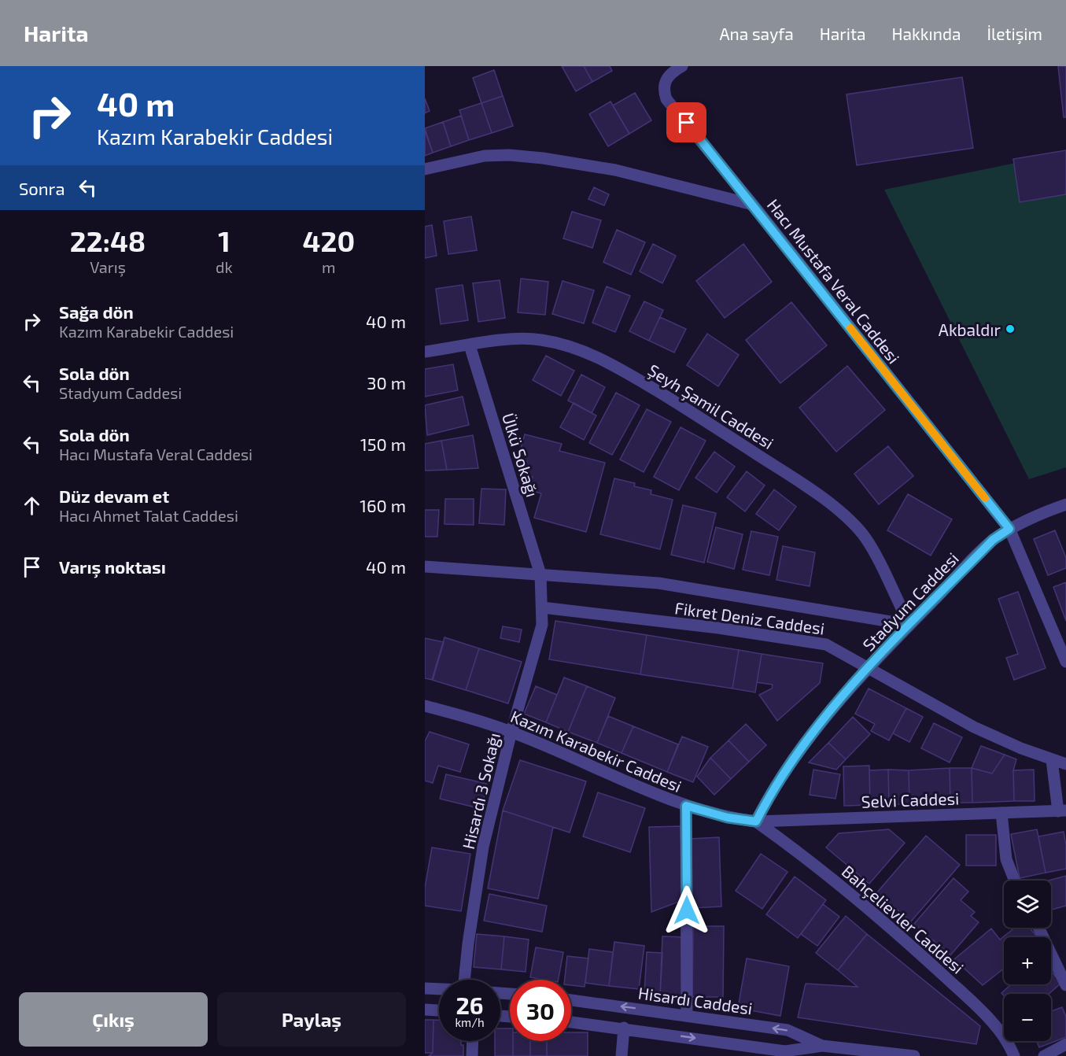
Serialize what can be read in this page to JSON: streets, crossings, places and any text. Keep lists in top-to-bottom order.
{
  "streets": {
    "street": [
      "Hacı Mustafa Veral Caddesi",
      "Şeyh Şamil Caddesi",
      "Ülkü Sokağı",
      "Stadyum Caddesi",
      "Fikret Deniz Caddesi",
      "Kazım Karabekir Caddesi",
      "Hisardı 3 Sokağı",
      "Selvi Caddesi",
      "Bahçelievler Caddesi",
      "Hisardı Caddesi"
    ]
  },
  "crossings": [
    ["Hacı Mustafa Veral Caddesi", "Stadyum Caddesi"],
    ["Şeyh Şamil Caddesi", "Ülkü Sokağı"],
    ["Şeyh Şamil Caddesi", "Stadyum Caddesi"],
    ["Şeyh Şamil Caddesi", "Fikret Deniz Caddesi"],
    ["Ülkü Sokağı", "Fikret Deniz Caddesi"],
    ["Ülkü Sokağı", "Hisardı 3 Sokağı"],
    ["Stadyum Caddesi", "Fikret Deniz Caddesi"],
    ["Stadyum Caddesi", "Kazım Karabekir Caddesi"],
    ["Stadyum Caddesi", "Selvi Caddesi"],
    ["Stadyum Caddesi", "Bahçelievler Caddesi"],
    ["Fikret Deniz Caddesi", "Hisardı 3 Sokağı"],
    ["Kazım Karabekir Caddesi", "Hisardı 3 Sokağı"],
    ["Kazım Karabekir Caddesi", "Selvi Caddesi"],
    ["Kazım Karabekir Caddesi", "Bahçelievler Caddesi"],
    ["Selvi Caddesi", "Bahçelievler Caddesi"]
  ],
  "places": ["Akbaldır"],
  "page": {
    "header": "Harita",
    "nav": [
      "Ana sayfa",
      "Harita",
      "Hakkında",
      "İletişim"
    ],
    "turn": ["40 m", "Kazım Karabekir Caddesi"],
    "then": "Sonra",
    "eta": [
      "22:48",
      "Varış",
      "1",
      "dk",
      "420",
      "m"
    ],
    "list": [
      {
        "name": "Sağa dön",
        "note": "Kazım Karabekir Caddesi",
        "value": "40 m"
      },
      {
        "name": "Sola dön",
        "note": "Stadyum Caddesi",
        "value": "30 m"
      },
      {
        "name": "Sola dön",
        "note": "Hacı Mustafa Veral Caddesi",
        "value": "150 m"
      },
      {
        "name": "Düz devam et",
        "note": "Hacı Ahmet Talat Caddesi",
        "value": "160 m"
      },
      {
        "name": "Varış noktası",
        "value": "40 m"
      }
    ],
    "map_buttons": ["+", "−"],
    "speed": "26 km/h",
    "limit": "30",
    "buttons": ["Çıkış", "Paylaş"]
  }
}
